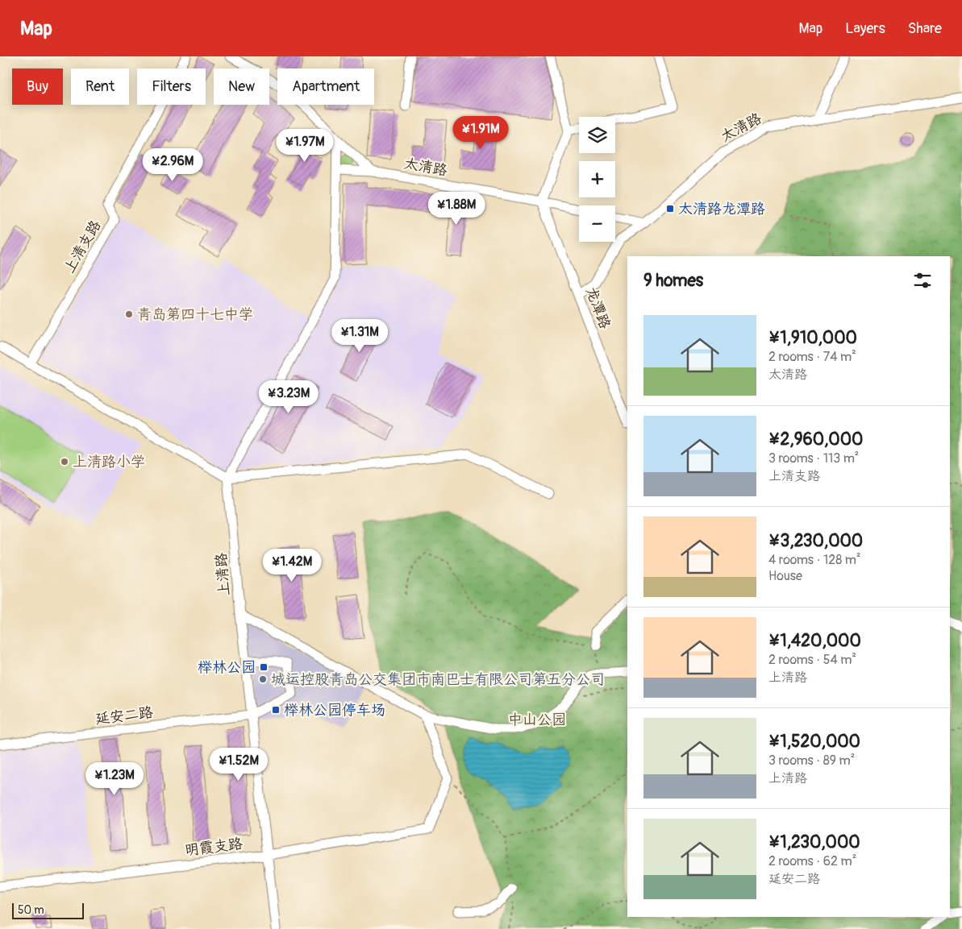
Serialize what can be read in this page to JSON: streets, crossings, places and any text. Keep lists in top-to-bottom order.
{
  "streets": {
    "street": [
      "太清路",
      "上清支路",
      "龙潭路",
      "上清路",
      "延安二路",
      "明霞支路"
    ]
  },
  "crossings": [
    ["太清路", "龙潭路"],
    ["上清路", "延安二路"],
    ["上清路", "明霞支路"]
  ],
  "parks": ["中山公园"],
  "places": {
    "transit": ["太清路龙潭路", "榉林公园", "榉林公园停车场"],
    "other": ["青岛第四十七中学", "上清路小学", "城运控股青岛公交集团市南巴士有限公司第五分公司"]
  },
  "scale_bar": "50 m",
  "page": {
    "header": "Map",
    "nav": ["Map", "Layers", "Share"],
    "chip": [
      "Buy",
      "Rent",
      "Filters",
      "New",
      "Apartment"
    ],
    "price": [
      "¥1.91M",
      "¥1.97M",
      "¥2.96M",
      "¥1.88M",
      "¥1.31M",
      "¥3.23M",
      "¥1.42M",
      "¥1.52M",
      "¥1.23M"
    ],
    "map_buttons": ["+", "−"],
    "heading": "9 homes",
    "list": [
      {
        "name": "¥1,910,000",
        "note": "2 rooms · 74 m² · 太清路"
      },
      {
        "name": "¥2,960,000",
        "note": "3 rooms · 113 m² · 上清支路"
      },
      {
        "name": "¥3,230,000",
        "note": "4 rooms · 128 m² · House"
      },
      {
        "name": "¥1,420,000",
        "note": "2 rooms · 54 m² · 上清路"
      },
      {
        "name": "¥1,520,000",
        "note": "3 rooms · 89 m² · 上清路"
      },
      {
        "name": "¥1,230,000",
        "note": "2 rooms · 62 m² · 延安二路"
      }
    ],
    "scale": "50 m"
  }
}
